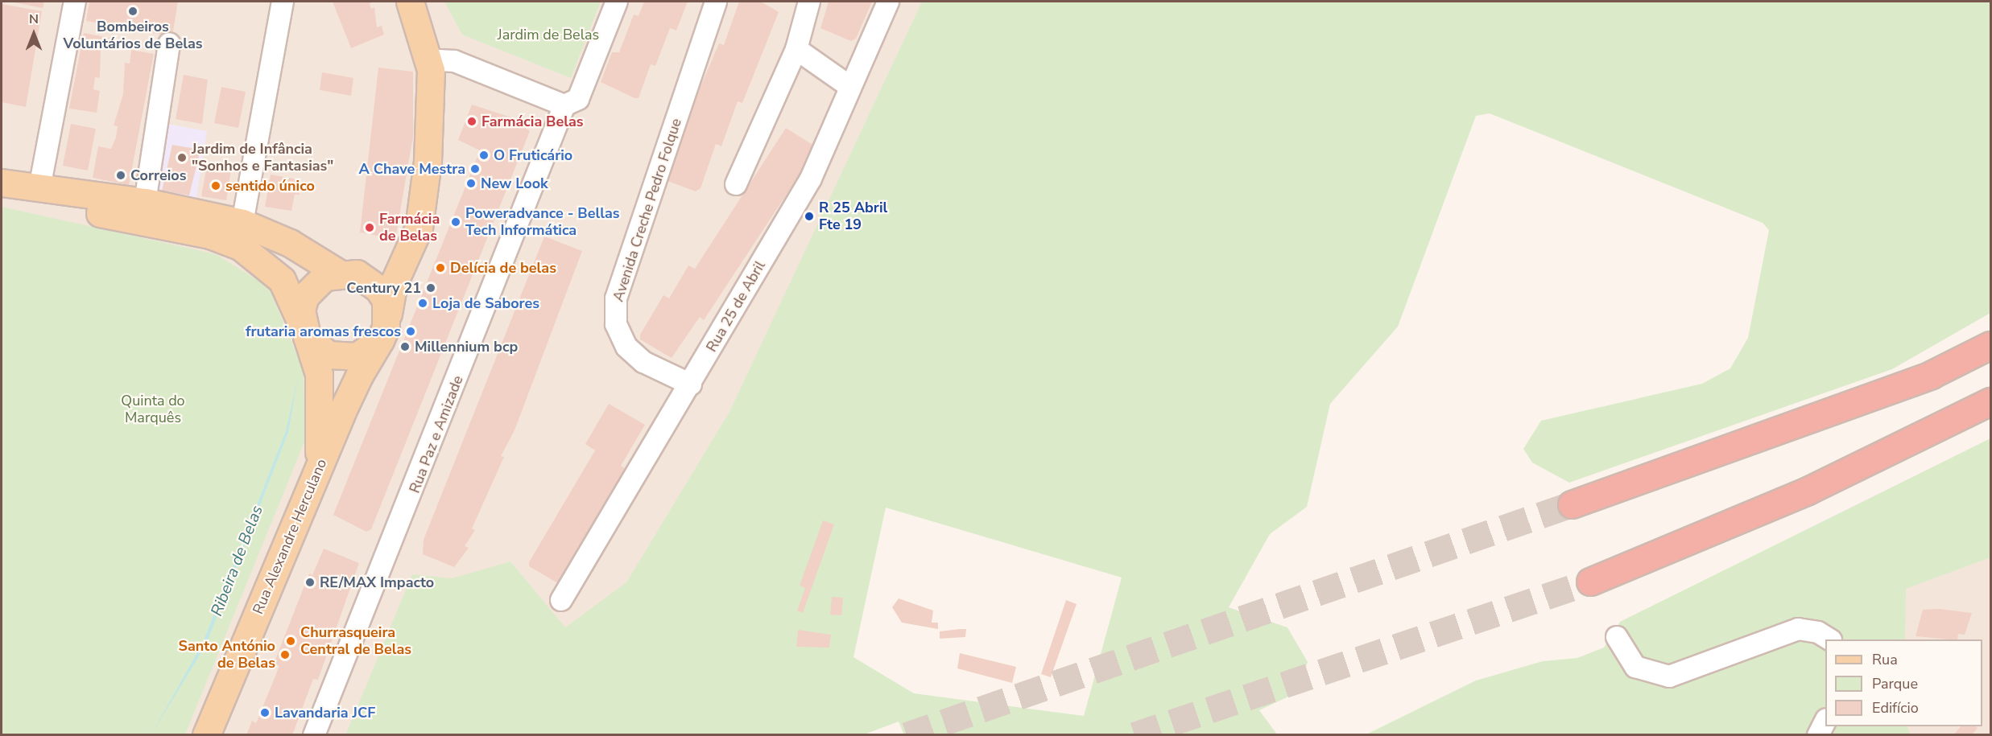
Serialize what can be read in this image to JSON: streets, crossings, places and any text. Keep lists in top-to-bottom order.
{
  "streets": {
    "main road": ["Rua Alexandre Herculano"],
    "street": ["Avenida Creche Pedro Folque", "Rua 25 de Abril", "Rua Paz e Amizade"]
  },
  "crossings": [
    ["Avenida Creche Pedro Folque", "Rua 25 de Abril"]
  ],
  "water": ["Ribeira de Belas"],
  "parks": ["Jardim de Belas", "Quinta do Marquês"],
  "places": [
    "Bombeiros Voluntários de Belas",
    "Farmácia Belas",
    "O Fruticário",
    "Jardim de Infância \"Sonhos e Fantasias\"",
    "A Chave Mestra",
    "Correios",
    "New Look",
    "sentido único",
    "R 25 Abril Fte 19",
    "Poweradvance - Bellas Tech Informática",
    "Farmácia de Belas",
    "Delícia de belas",
    "Century 21",
    "Loja de Sabores",
    "frutaria aromas frescos",
    "Millennium bcp",
    "RE/MAX Impacto",
    "Churrasqueira Central de Belas",
    "Santo António de Belas",
    "Lavandaria JCF"
  ],
  "legend": ["Rua", "Parque", "Edifício"],
  "north": "top"
}
